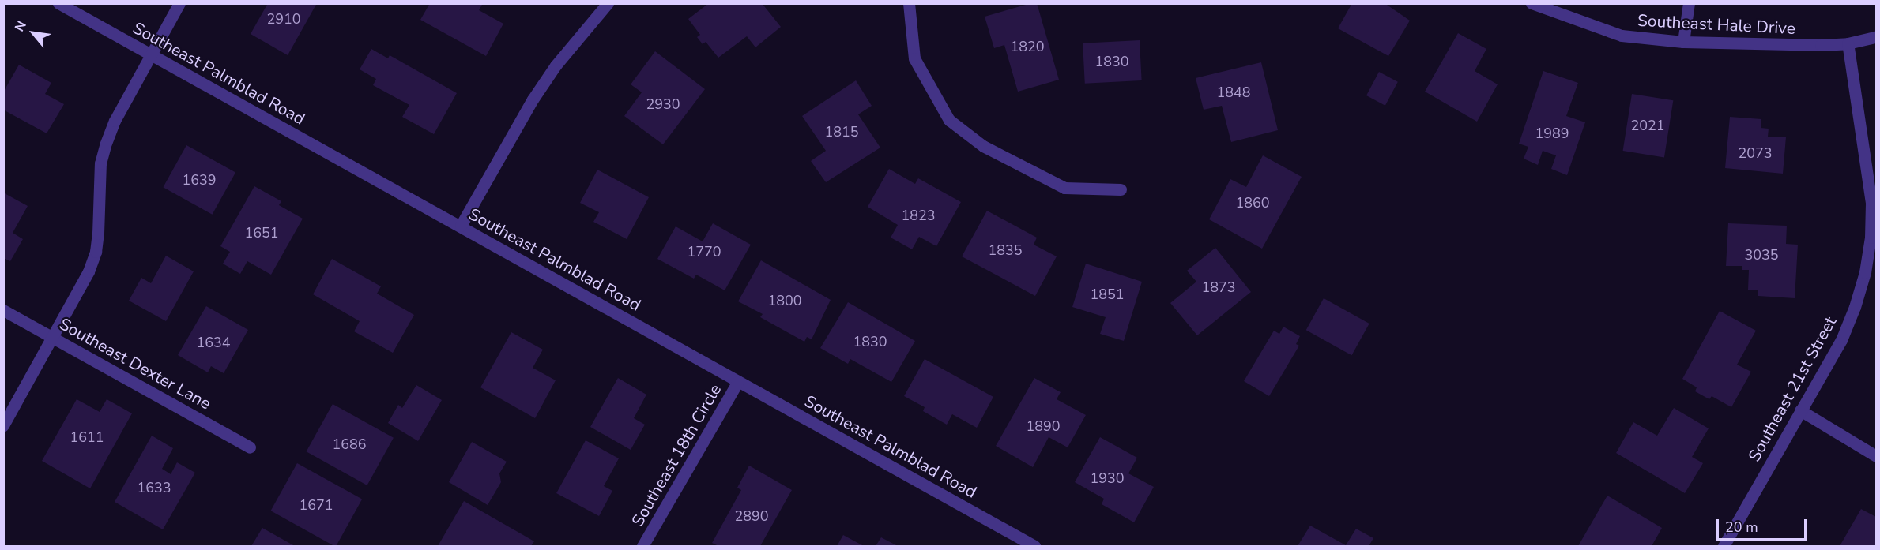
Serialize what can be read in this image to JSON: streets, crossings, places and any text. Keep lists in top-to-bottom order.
{
  "streets": {
    "street": [
      "Southeast Hale Drive",
      "Southeast Palmblad Road",
      "Southeast Dexter Lane",
      "Southeast 21st Street",
      "Southeast 18th Circle"
    ]
  },
  "crossings": [
    ["Southeast Hale Drive", "Southeast 21st Street"],
    ["Southeast Palmblad Road", "Southeast 18th Circle"]
  ],
  "house_numbers": [
    "2910",
    "1820",
    "1830",
    "1848",
    "2930",
    "2021",
    "1815",
    "1989",
    "2073",
    "1639",
    "1860",
    "1823",
    "1651",
    "1835",
    "1770",
    "3035",
    "1873",
    "1851",
    "1800",
    "1830",
    "1634",
    "1890",
    "1611",
    "1686",
    "1930",
    "1633",
    "1671",
    "2890"
  ],
  "scale_bar": "20 m",
  "north": "top left"
}
